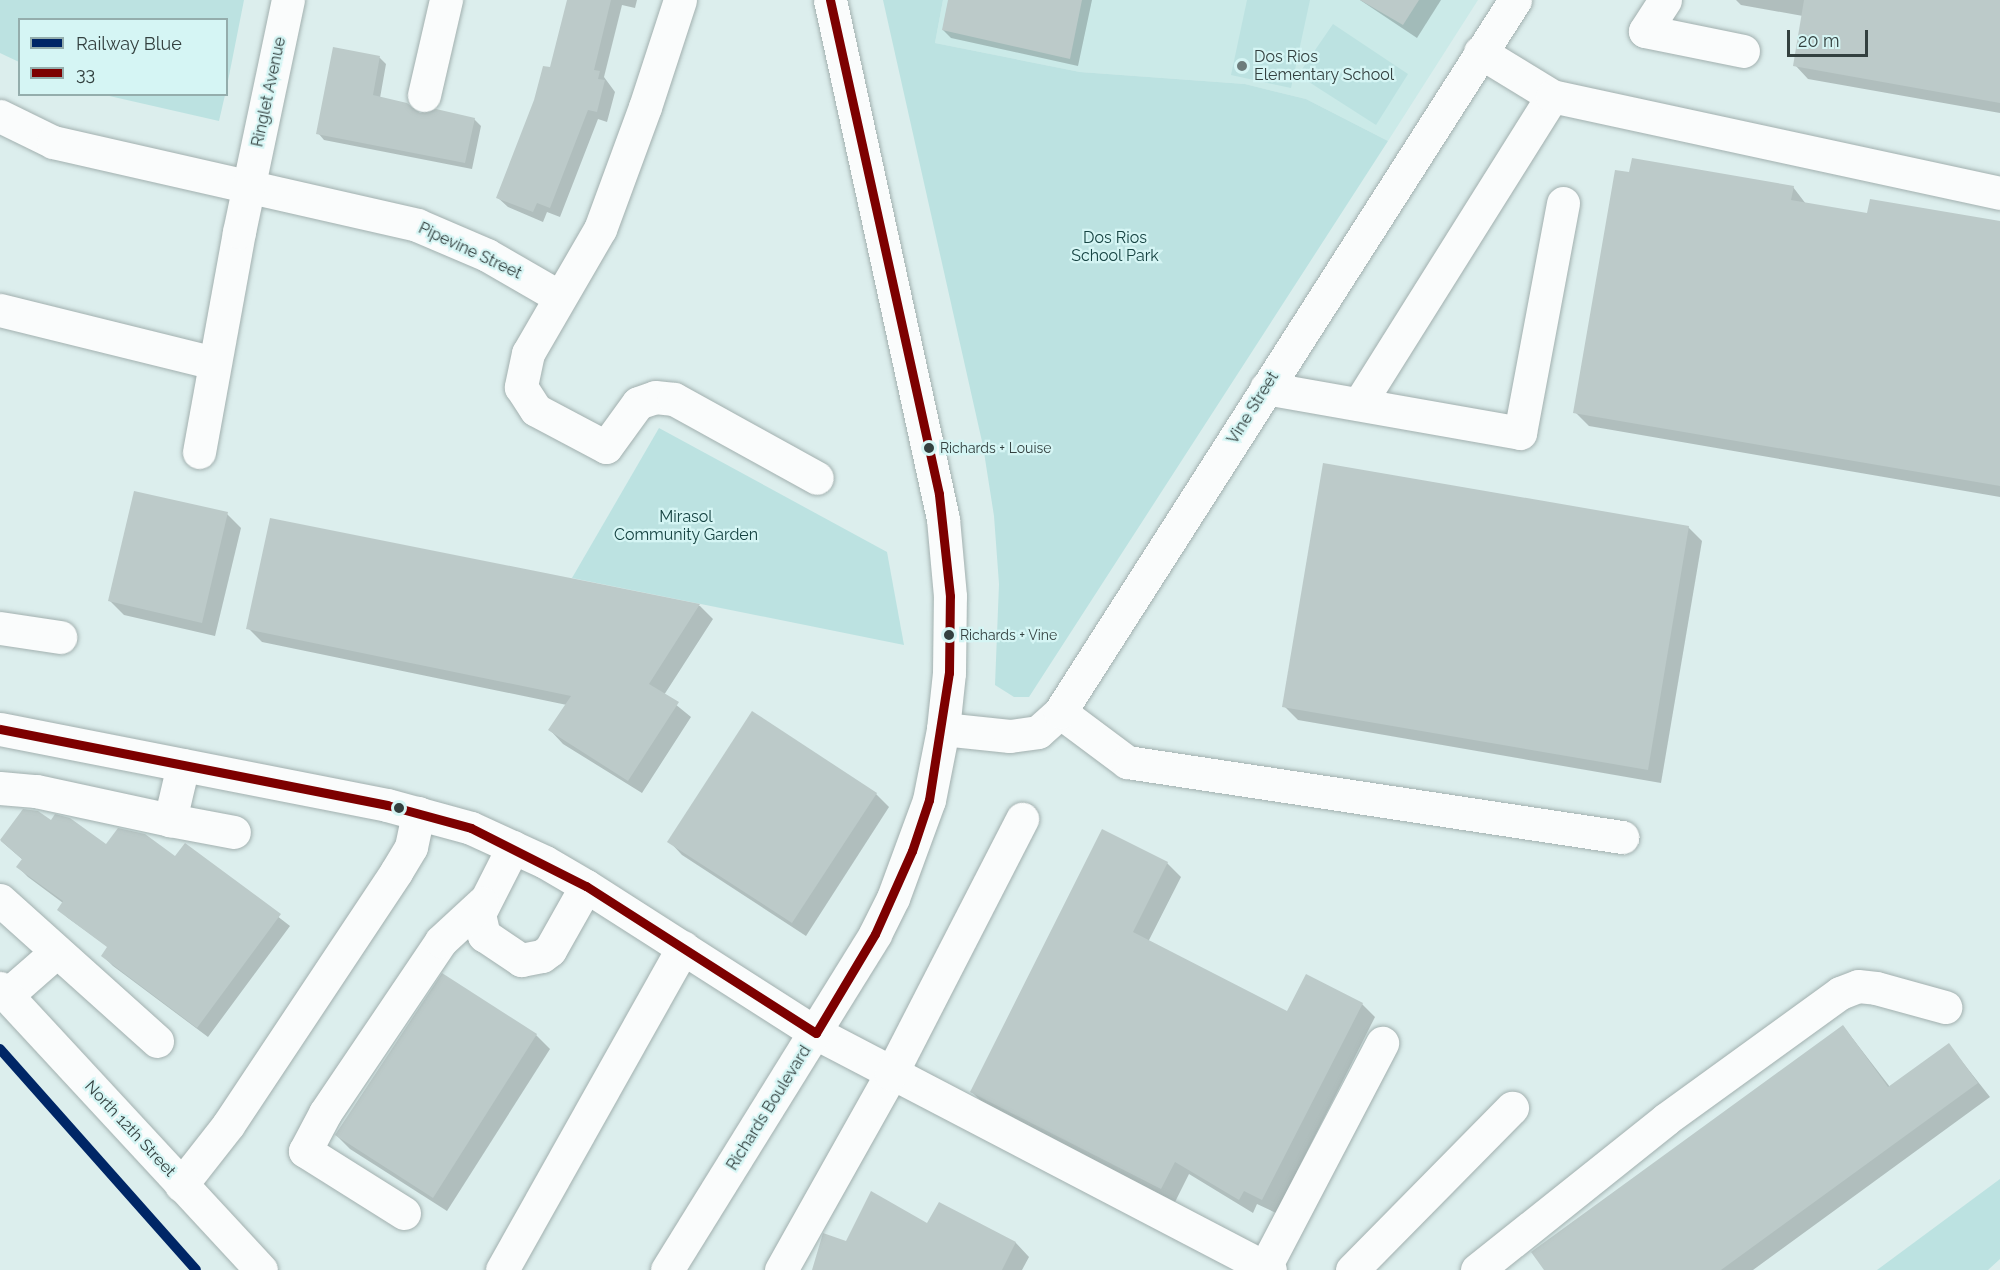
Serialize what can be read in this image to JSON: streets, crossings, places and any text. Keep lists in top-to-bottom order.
{
  "streets": {
    "street": [
      "Ringlet Avenue",
      "Pipevine Street",
      "Vine Street",
      "Richards Boulevard",
      "North 12th Street"
    ]
  },
  "crossings": [
    ["Ringlet Avenue", "Pipevine Street"],
    ["Vine Street", "Richards Boulevard"]
  ],
  "parks": ["Dos Rios School Park", "Mirasol Community Garden"],
  "places": ["Dos Rios Elementary School", "Richards + Louise", "Richards + Vine"],
  "lines": ["transit line 33", "rail line Blue"],
  "legend": ["Railway Blue", "33"],
  "scale_bar": "20 m"
}
